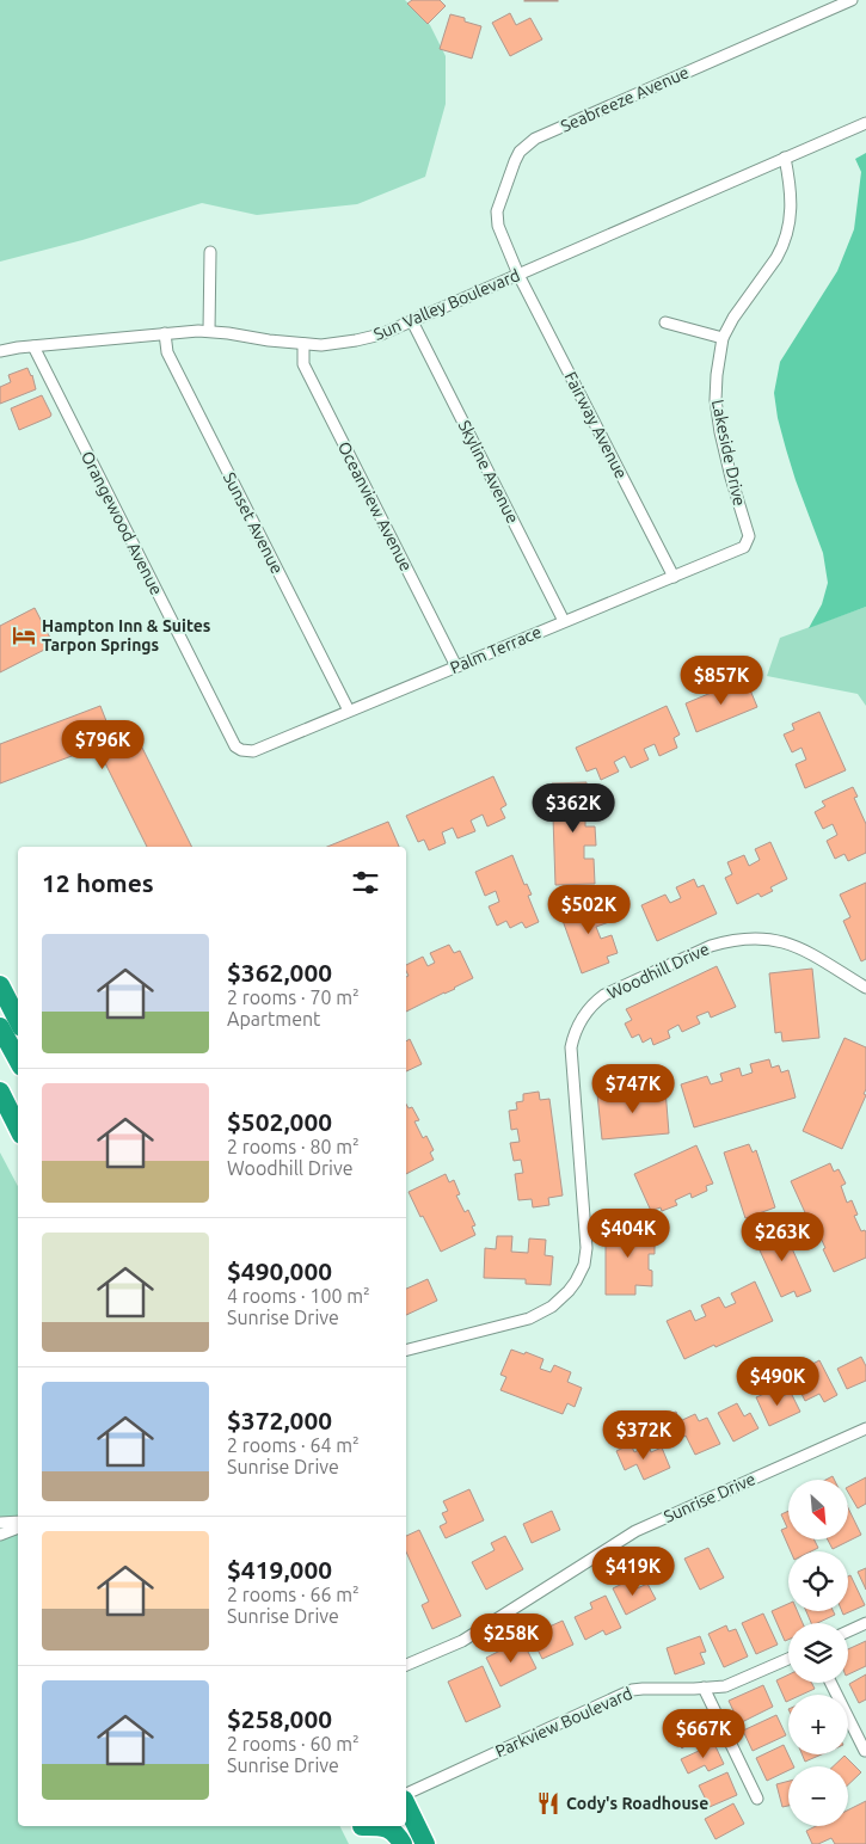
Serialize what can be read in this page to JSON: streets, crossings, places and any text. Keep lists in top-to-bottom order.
{
  "streets": {
    "street": [
      "Seabreeze Avenue",
      "Sun Valley Boulevard",
      "Fairway Avenue",
      "Lakeside Drive",
      "Skyline Avenue",
      "Oceanview Avenue",
      "Orangewood Avenue",
      "Sunset Avenue",
      "Palm Terrace",
      "Woodhill Drive",
      "Sunrise Drive",
      "Parkview Boulevard"
    ]
  },
  "crossings": [
    ["Seabreeze Avenue", "Sun Valley Boulevard"],
    ["Seabreeze Avenue", "Fairway Avenue"],
    ["Sun Valley Boulevard", "Fairway Avenue"],
    ["Sun Valley Boulevard", "Lakeside Drive"],
    ["Sun Valley Boulevard", "Skyline Avenue"],
    ["Sun Valley Boulevard", "Oceanview Avenue"],
    ["Sun Valley Boulevard", "Orangewood Avenue"],
    ["Sun Valley Boulevard", "Sunset Avenue"],
    ["Fairway Avenue", "Palm Terrace"],
    ["Lakeside Drive", "Palm Terrace"],
    ["Skyline Avenue", "Palm Terrace"],
    ["Oceanview Avenue", "Palm Terrace"],
    ["Orangewood Avenue", "Palm Terrace"],
    ["Sunset Avenue", "Palm Terrace"]
  ],
  "places": {
    "hotel": ["Hampton Inn & Suites Tarpon Springs"],
    "restaurant": ["Cody's Roadhouse"]
  },
  "north": "bottom right",
  "page": {
    "price": [
      "$857K",
      "$796K",
      "$362K",
      "$502K",
      "$747K",
      "$404K",
      "$263K",
      "$490K",
      "$372K",
      "$419K",
      "$258K",
      "$667K"
    ],
    "heading": "12 homes",
    "list": [
      {
        "name": "$362,000",
        "note": "2 rooms · 70 m² · Apartment"
      },
      {
        "name": "$502,000",
        "note": "2 rooms · 80 m² · Woodhill Drive"
      },
      {
        "name": "$490,000",
        "note": "4 rooms · 100 m² · Sunrise Drive"
      },
      {
        "name": "$372,000",
        "note": "2 rooms · 64 m² · Sunrise Drive"
      },
      {
        "name": "$419,000",
        "note": "2 rooms · 66 m² · Sunrise Drive"
      },
      {
        "name": "$258,000",
        "note": "2 rooms · 60 m² · Sunrise Drive"
      }
    ],
    "map_buttons": ["+", "−"]
  }
}
